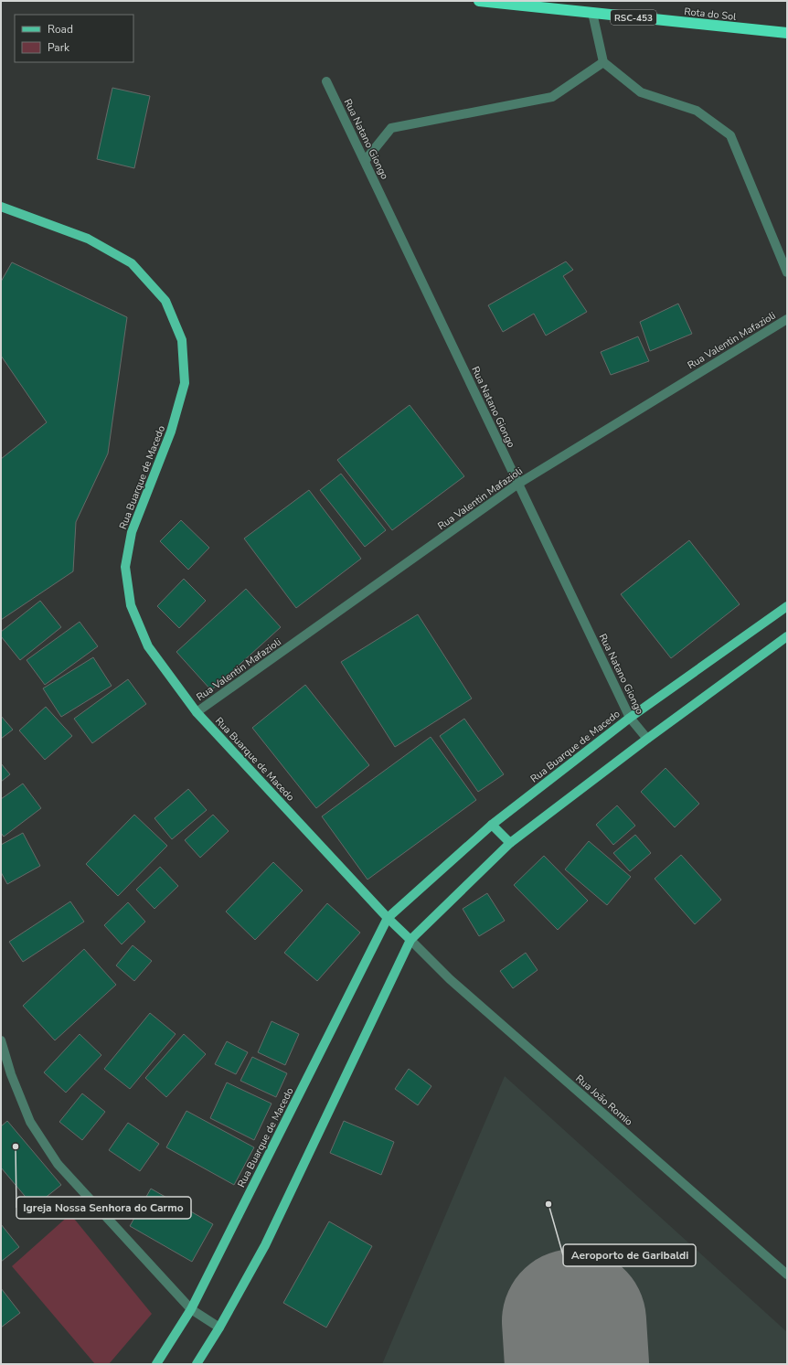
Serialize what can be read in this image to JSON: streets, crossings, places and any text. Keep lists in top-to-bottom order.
{
  "streets": {
    "highway": ["Rota do Sol", "RSC-453"],
    "main road": ["Rua Buarque de Macedo"],
    "street": ["Rua Natano Giongo", "Rua Valentin Mafazioli", "Rua João Romio"]
  },
  "crossings": [
    ["Rua Natano Giongo", "Rua Valentin Mafazioli"],
    ["Rua Natano Giongo", "Rua Buarque de Macedo"],
    ["Rua Valentin Mafazioli", "Rua Buarque de Macedo"],
    ["Rua Buarque de Macedo", "Rua João Romio"]
  ],
  "places": ["Igreja Nossa Senhora do Carmo", "Aeroporto de Garibaldi"],
  "legend": ["Road", "Park"]
}
